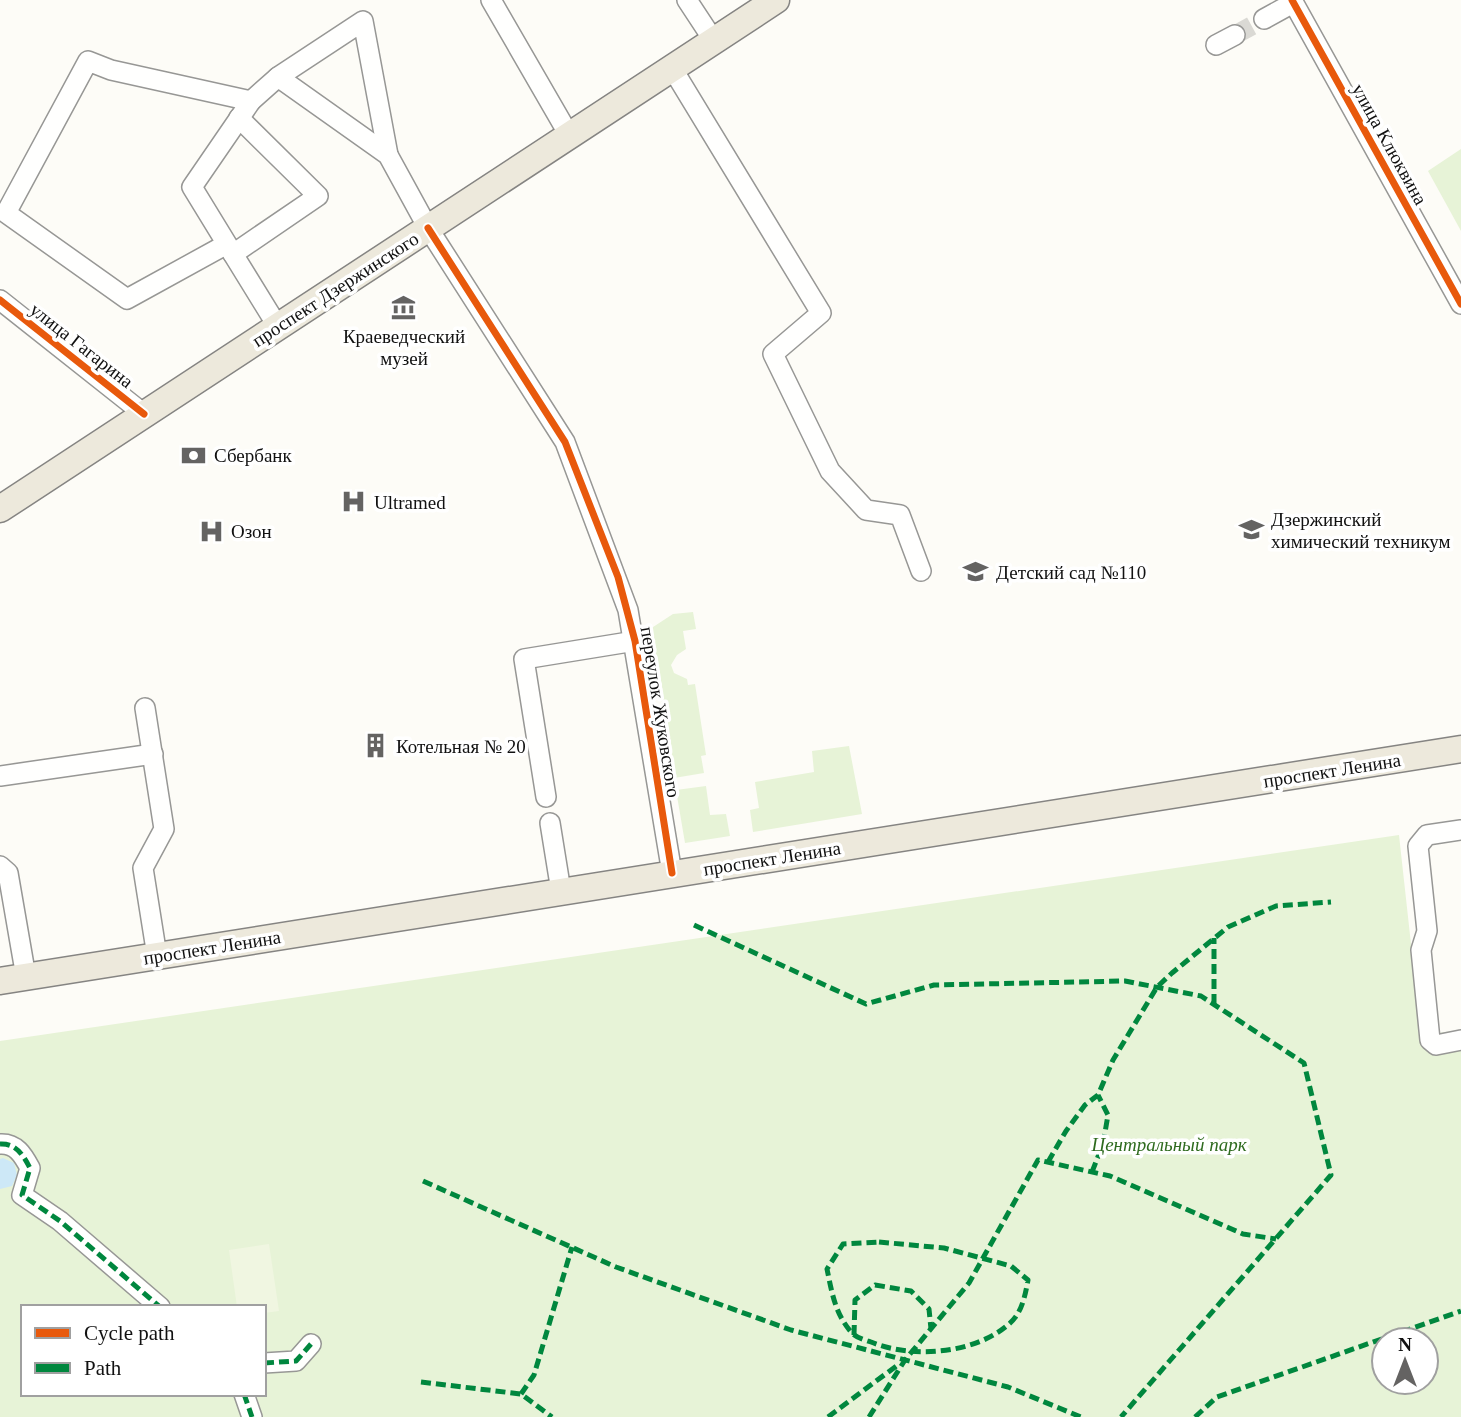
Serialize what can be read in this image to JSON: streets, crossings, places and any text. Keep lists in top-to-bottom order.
{
  "streets": {
    "main road": ["проспект Дзержинского", "проспект Ленина"],
    "street": ["улица Клюквина", "улица Гагарина", "переулок Жуковского"]
  },
  "crossings": [
    ["проспект Дзержинского", "улица Гагарина"],
    ["проспект Дзержинского", "переулок Жуковского"],
    ["переулок Жуковского", "проспект Ленина"]
  ],
  "parks": ["Центральный парк"],
  "places": {
    "museum": ["Краеведческий музей"],
    "bank": ["Сбербанк"],
    "hospital": ["Ultramed", "Озон"],
    "school or university": ["Дзержинский химический техникум", "Детский сад №110"],
    "building": ["Котельная № 20"]
  },
  "legend": ["Cycle path", "Path"],
  "north": "top"
}
